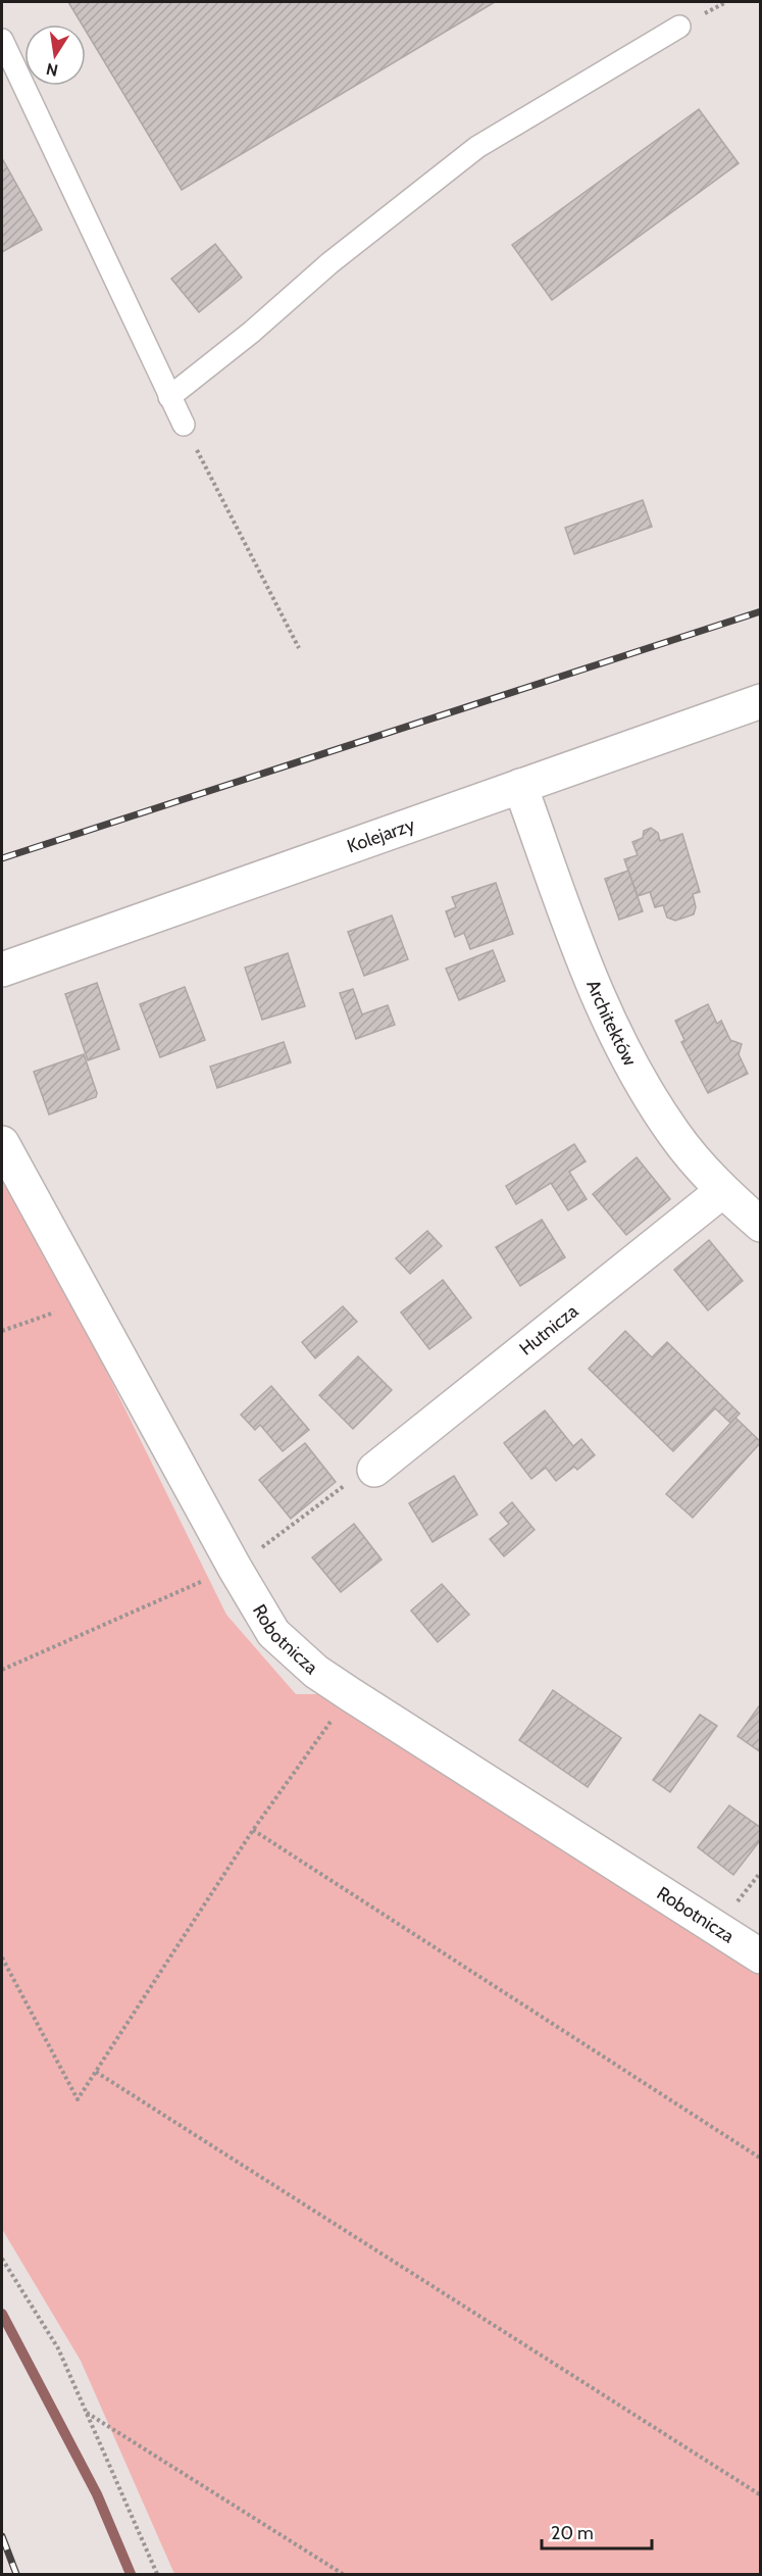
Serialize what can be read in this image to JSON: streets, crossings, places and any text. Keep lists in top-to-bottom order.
{
  "streets": {
    "street": [
      "Kolejarzy",
      "Architektów",
      "Hutnicza",
      "Robotnicza"
    ]
  },
  "crossings": [
    ["Kolejarzy", "Architektów"],
    ["Architektów", "Hutnicza"]
  ],
  "scale_bar": "20 m",
  "north": "bottom"
}
